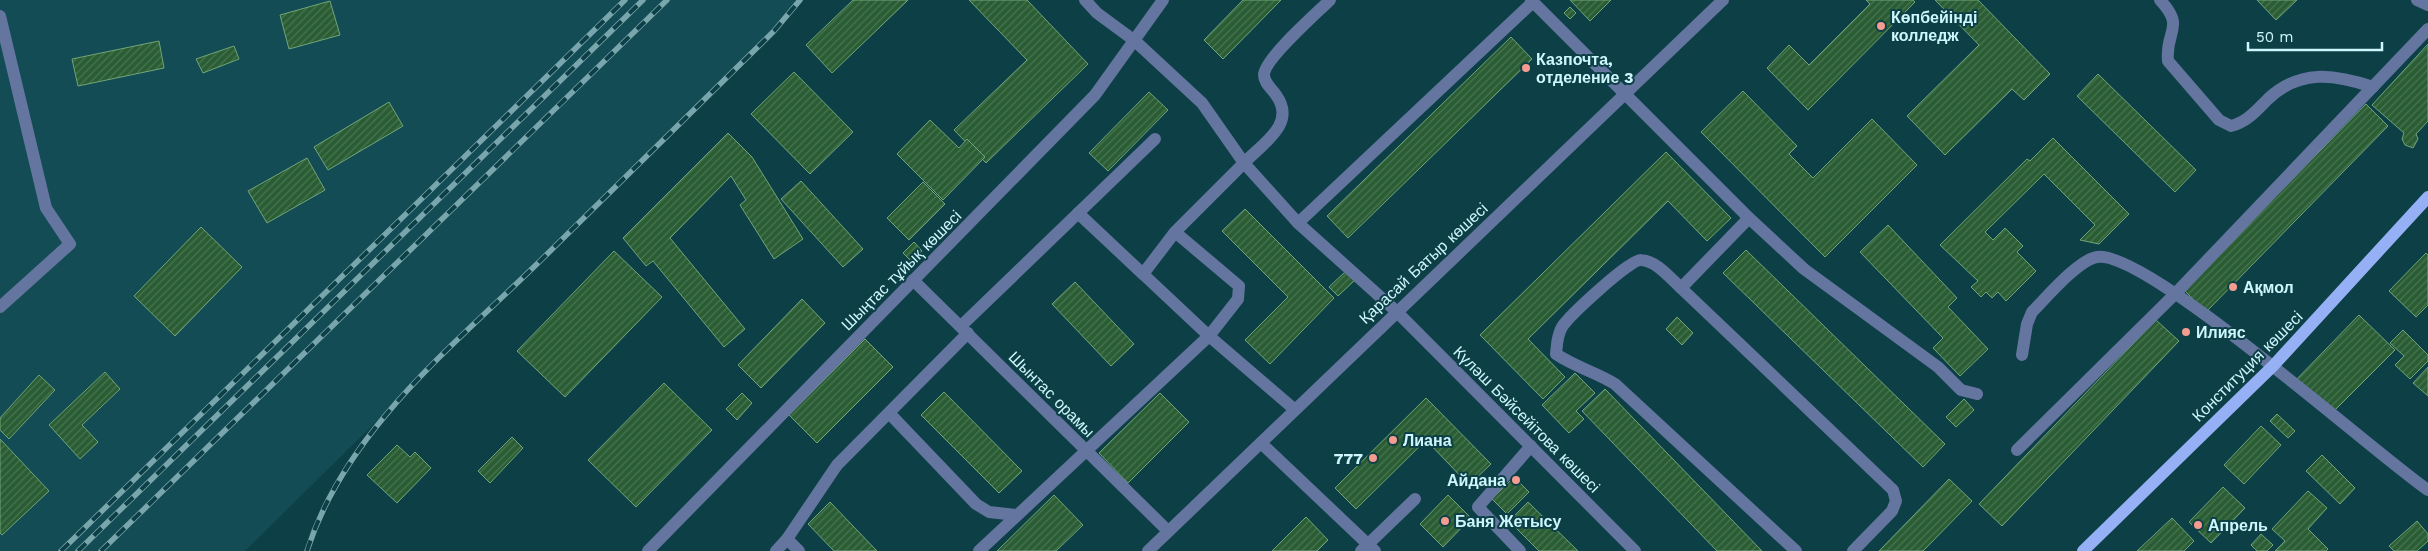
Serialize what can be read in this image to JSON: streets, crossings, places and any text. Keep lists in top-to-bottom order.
{
  "streets": {
    "main road": ["Конституция көшесі"],
    "street": [
      "Қарасай Батыр көшесі",
      "Шыңтас тұйық көшесі",
      "Шынтас орамы",
      "Күләш Бәйсейітова көшесі"
    ]
  },
  "crossings": [
    ["Қарасай Батыр көшесі", "Шынтас орамы"],
    ["Қарасай Батыр көшесі", "Күләш Бәйсейітова көшесі"],
    ["Шыңтас тұйық көшесі", "Шынтас орамы"],
    ["Шыңтас тұйық көшесі", "Күләш Бәйсейітова көшесі"]
  ],
  "places": [
    "Көпбейінді колледж",
    "Казпочта, отделение 3",
    "Ақмол",
    "Илияс",
    "Лиана",
    "777",
    "Айдана",
    "Баня Жетысу",
    "Апрель"
  ],
  "scale_bar": "50 m"
}
